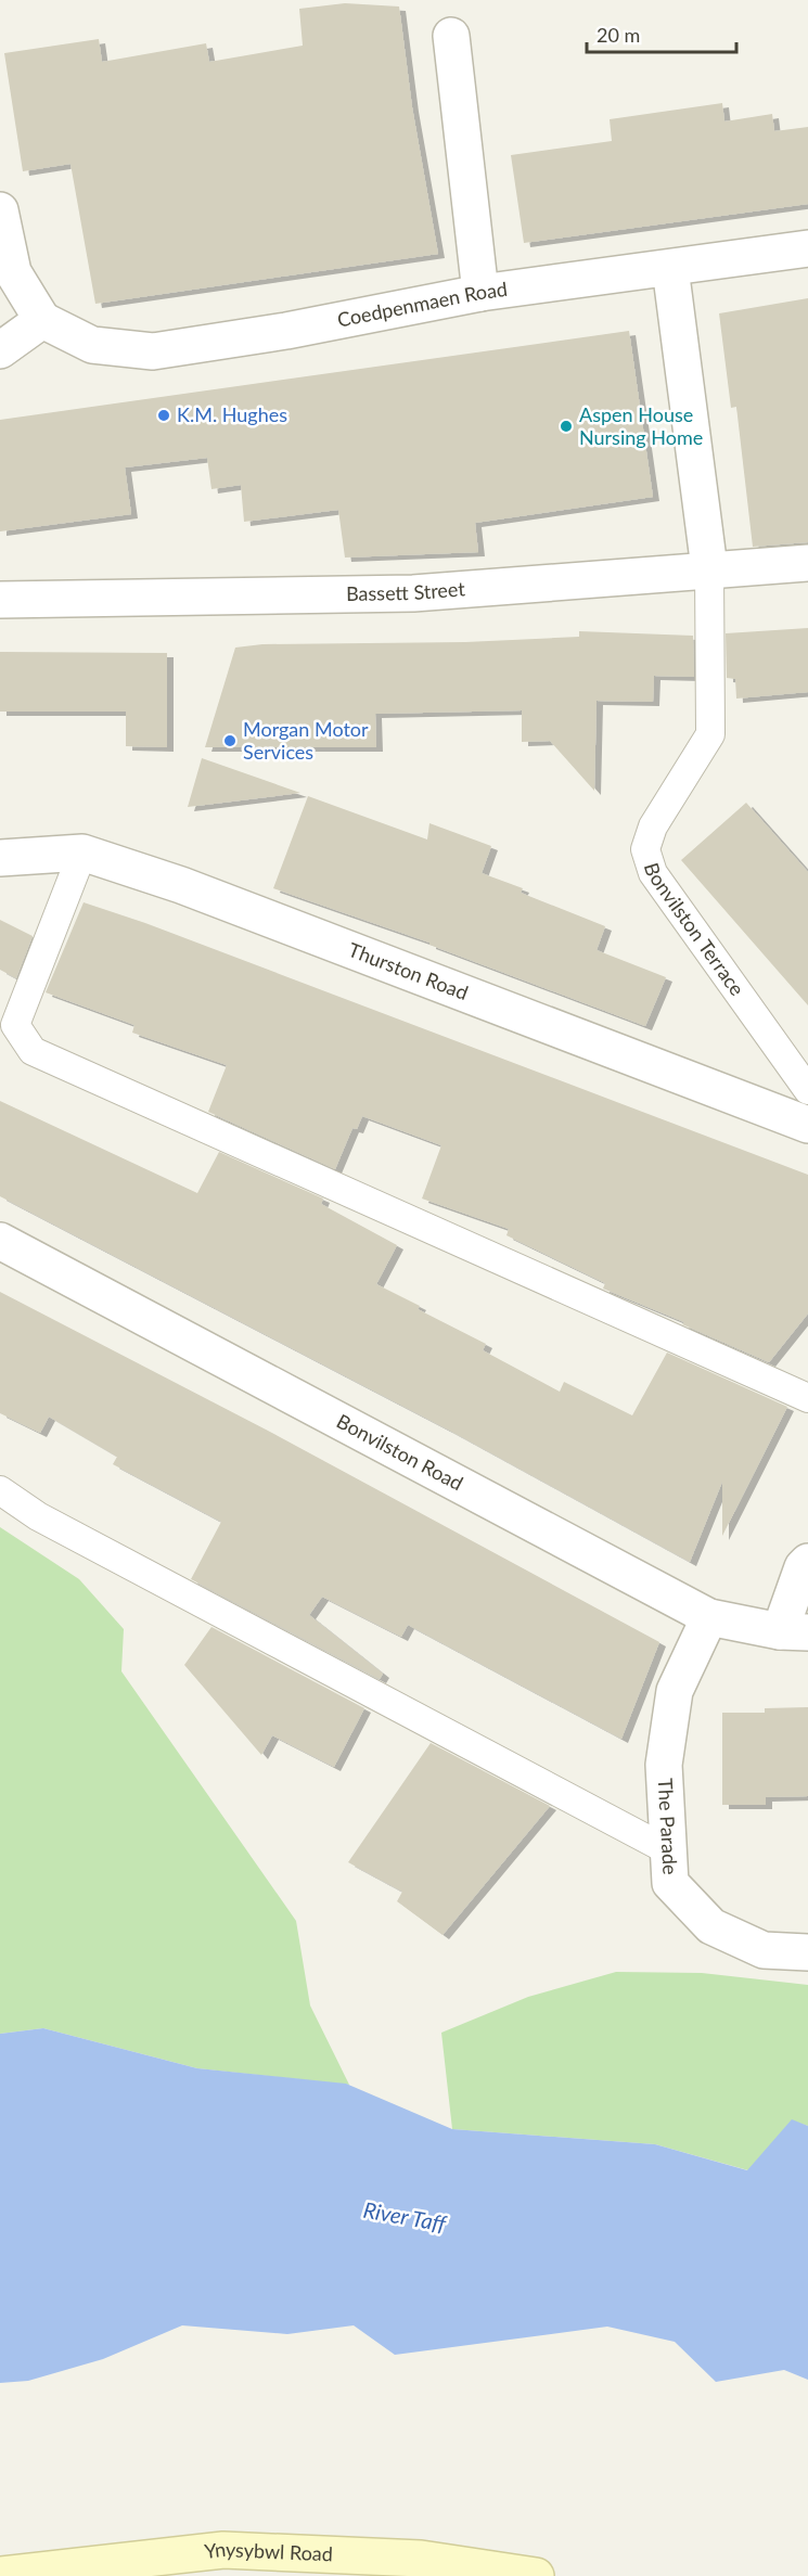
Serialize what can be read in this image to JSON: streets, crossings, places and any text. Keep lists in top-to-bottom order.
{
  "streets": {
    "main road": ["Ynysybwl Road"],
    "street": [
      "Coedpenmaen Road",
      "Bassett Street",
      "Thurston Road",
      "Bonvilston Road",
      "The Parade"
    ],
    "lane": ["Bonvilston Terrace"]
  },
  "crossings": [
    ["Bassett Street", "Bonvilston Terrace"],
    ["Bonvilston Road", "The Parade"]
  ],
  "water": ["River Taff"],
  "places": ["K.M. Hughes", "Aspen House Nursing Home", "Morgan Motor Services"],
  "scale_bar": "20 m"
}
